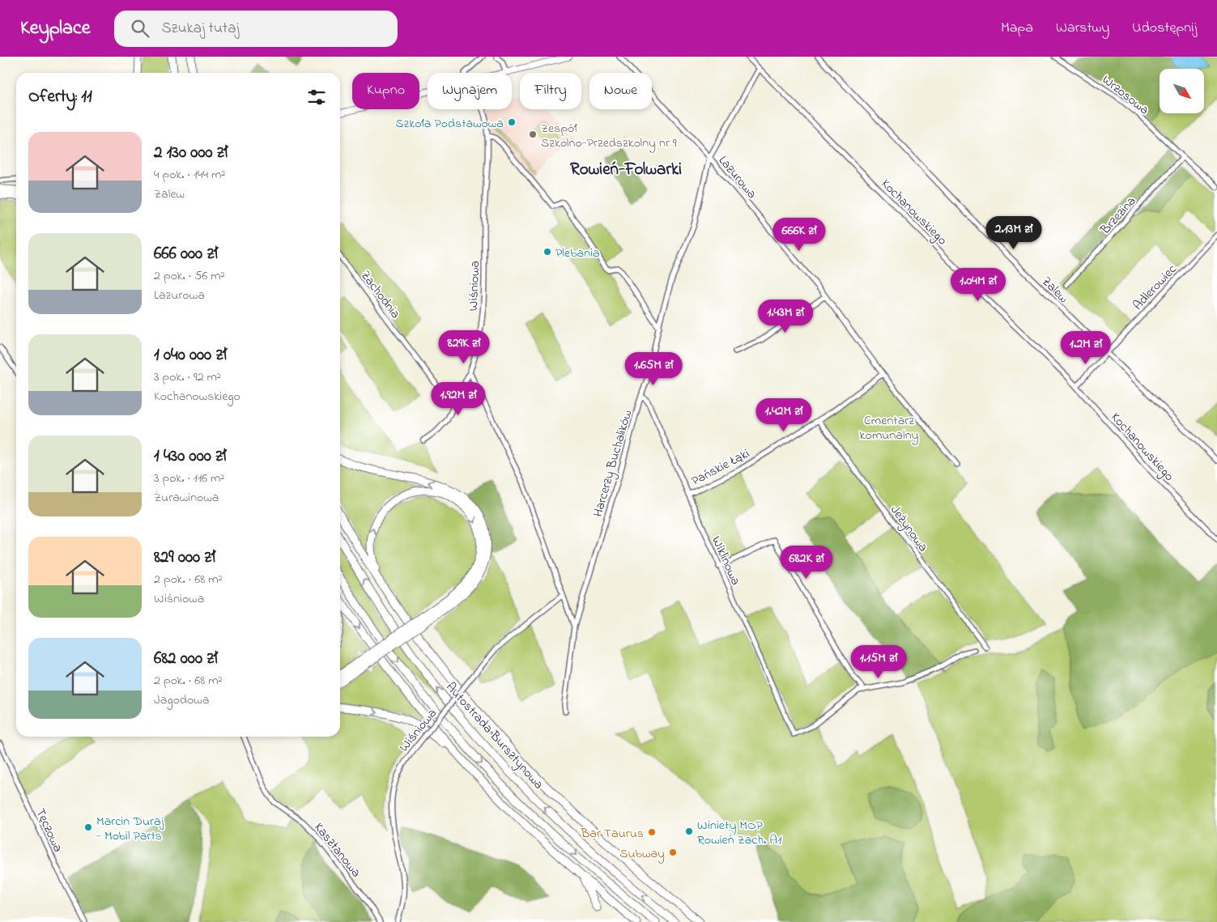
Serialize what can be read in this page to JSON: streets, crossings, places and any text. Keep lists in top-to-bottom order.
{
  "streets": {
    "highway": ["Autostrada Bursztynowa"],
    "street": [
      "Wrzosowa",
      "Lazurowa",
      "Kochanowskiego",
      "Brzezina",
      "Wiśniowa",
      "Adlerowiec",
      "Zalew",
      "Zachodnia",
      "Harcerzy Buchalików",
      "Pańskie Łąki",
      "Jeżynowa",
      "Wiklinowa",
      "Tęczowa",
      "Kasztanowa"
    ]
  },
  "crossings": [
    ["Wrzosowa", "Brzezina"],
    ["Lazurowa", "Harcerzy Buchalików"],
    ["Lazurowa", "Pańskie Łąki"],
    ["Kochanowskiego", "Adlerowiec"],
    ["Kochanowskiego", "Harcerzy Buchalików"],
    ["Wiśniowa", "Zachodnia"],
    ["Adlerowiec", "Zalew"],
    ["Harcerzy Buchalików", "Wiklinowa"],
    ["Pańskie Łąki", "Jeżynowa"],
    ["Pańskie Łąki", "Wiklinowa"]
  ],
  "districts": ["Rowień-Folwarki"],
  "parks": ["Cmentarz komunalny"],
  "places": [
    "Szkoła Podstawowa",
    "Zespół Szkolno-Przedszkolny nr 9",
    "Plebania",
    "Marcin Duraj - Mobil Parts",
    "Winiety MOP Rowień Zach. A1",
    "Bar Taurus",
    "Subway"
  ],
  "north": "bottom right",
  "page": {
    "header": "Keyplace",
    "search": "Szukaj tutaj",
    "nav": ["Mapa", "Warstwy", "Udostępnij"],
    "chip": [
      "Kupno",
      "Wynajem",
      "Filtry",
      "Nowe"
    ],
    "heading": "Oferty: 11",
    "list": [
      {
        "name": "2 130 000 zł",
        "note": "4 pok. · 144 m² · Zalew"
      },
      {
        "name": "666 000 zł",
        "note": "2 pok. · 56 m² · Lazurowa"
      },
      {
        "name": "1 040 000 zł",
        "note": "3 pok. · 92 m² · Kochanowskiego"
      },
      {
        "name": "1 430 000 zł",
        "note": "3 pok. · 116 m² · Żurawinowa"
      },
      {
        "name": "829 000 zł",
        "note": "2 pok. · 68 m² · Wiśniowa"
      },
      {
        "name": "682 000 zł",
        "note": "2 pok. · 68 m² · Jagodowa"
      }
    ],
    "price": [
      "2.13M zł",
      "666K zł",
      "1.04M zł",
      "1.43M zł",
      "829K zł",
      "1.2M zł",
      "1.65M zł",
      "1.92M zł",
      "1.42M zł",
      "682K zł",
      "1.15M zł"
    ]
  }
}
